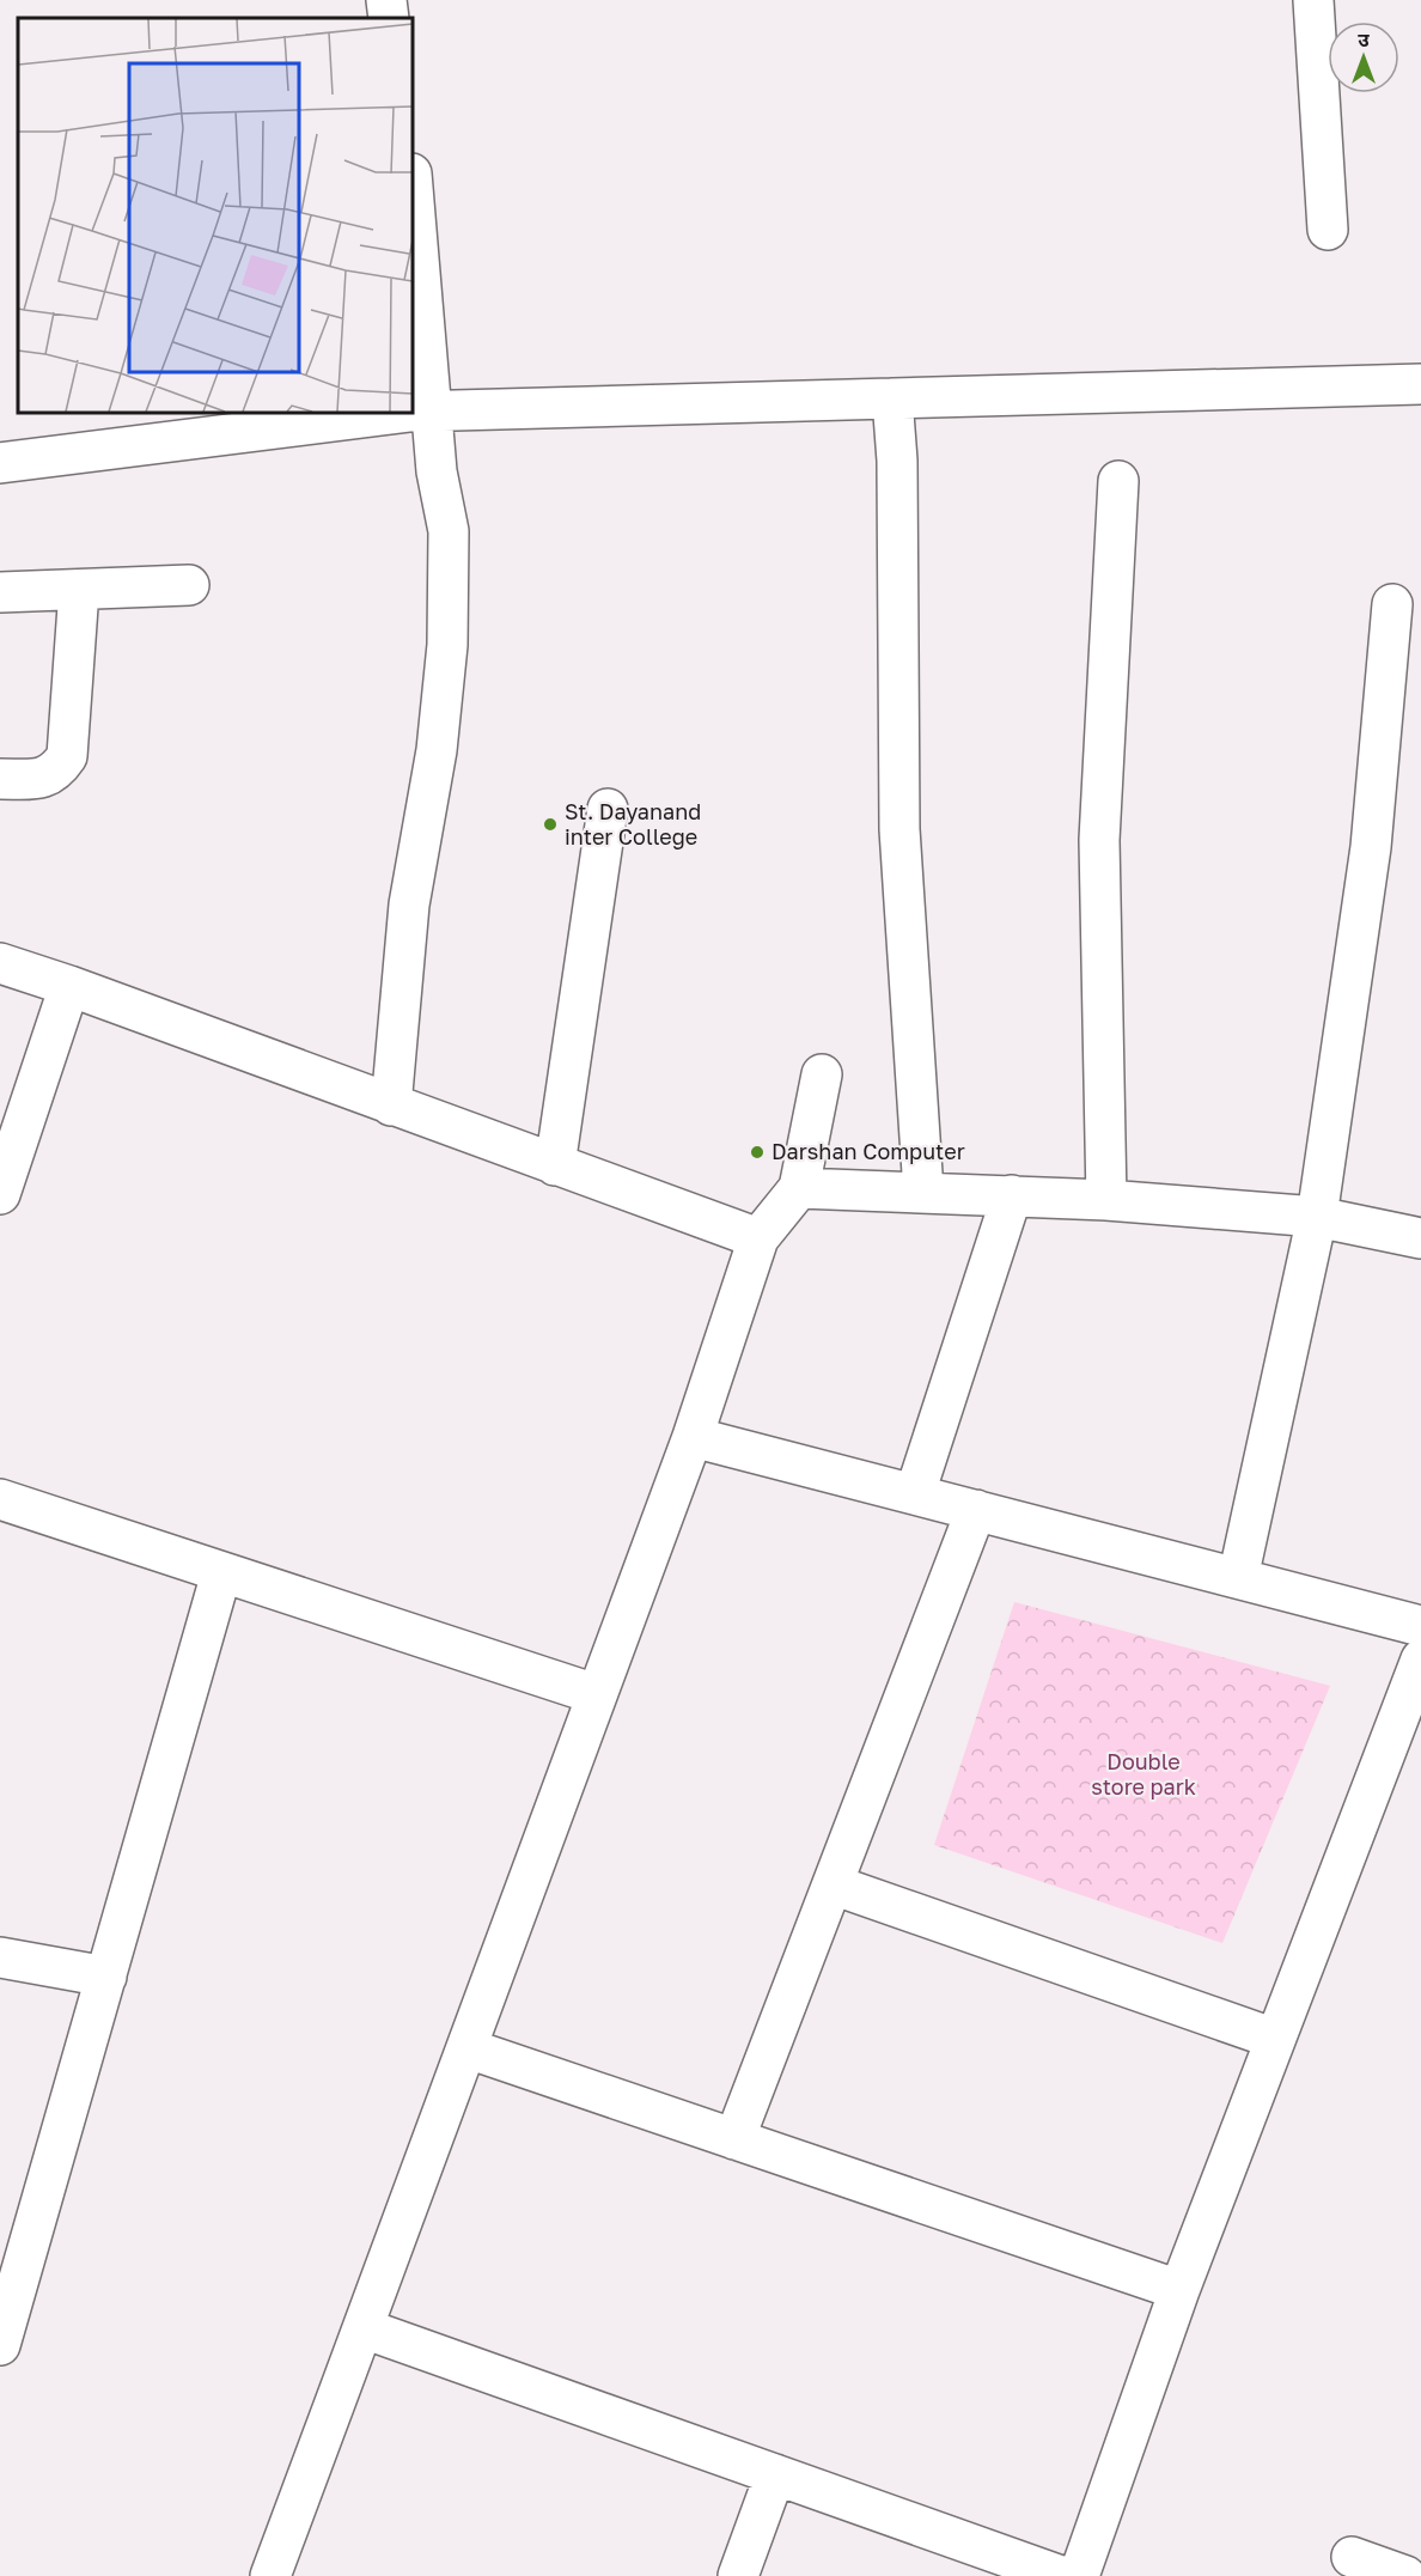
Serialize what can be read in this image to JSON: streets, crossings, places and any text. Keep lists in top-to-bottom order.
{
  "parks": ["Double store park"],
  "places": ["St. Dayanand inter College", "Darshan Computer"],
  "north": "top"
}
